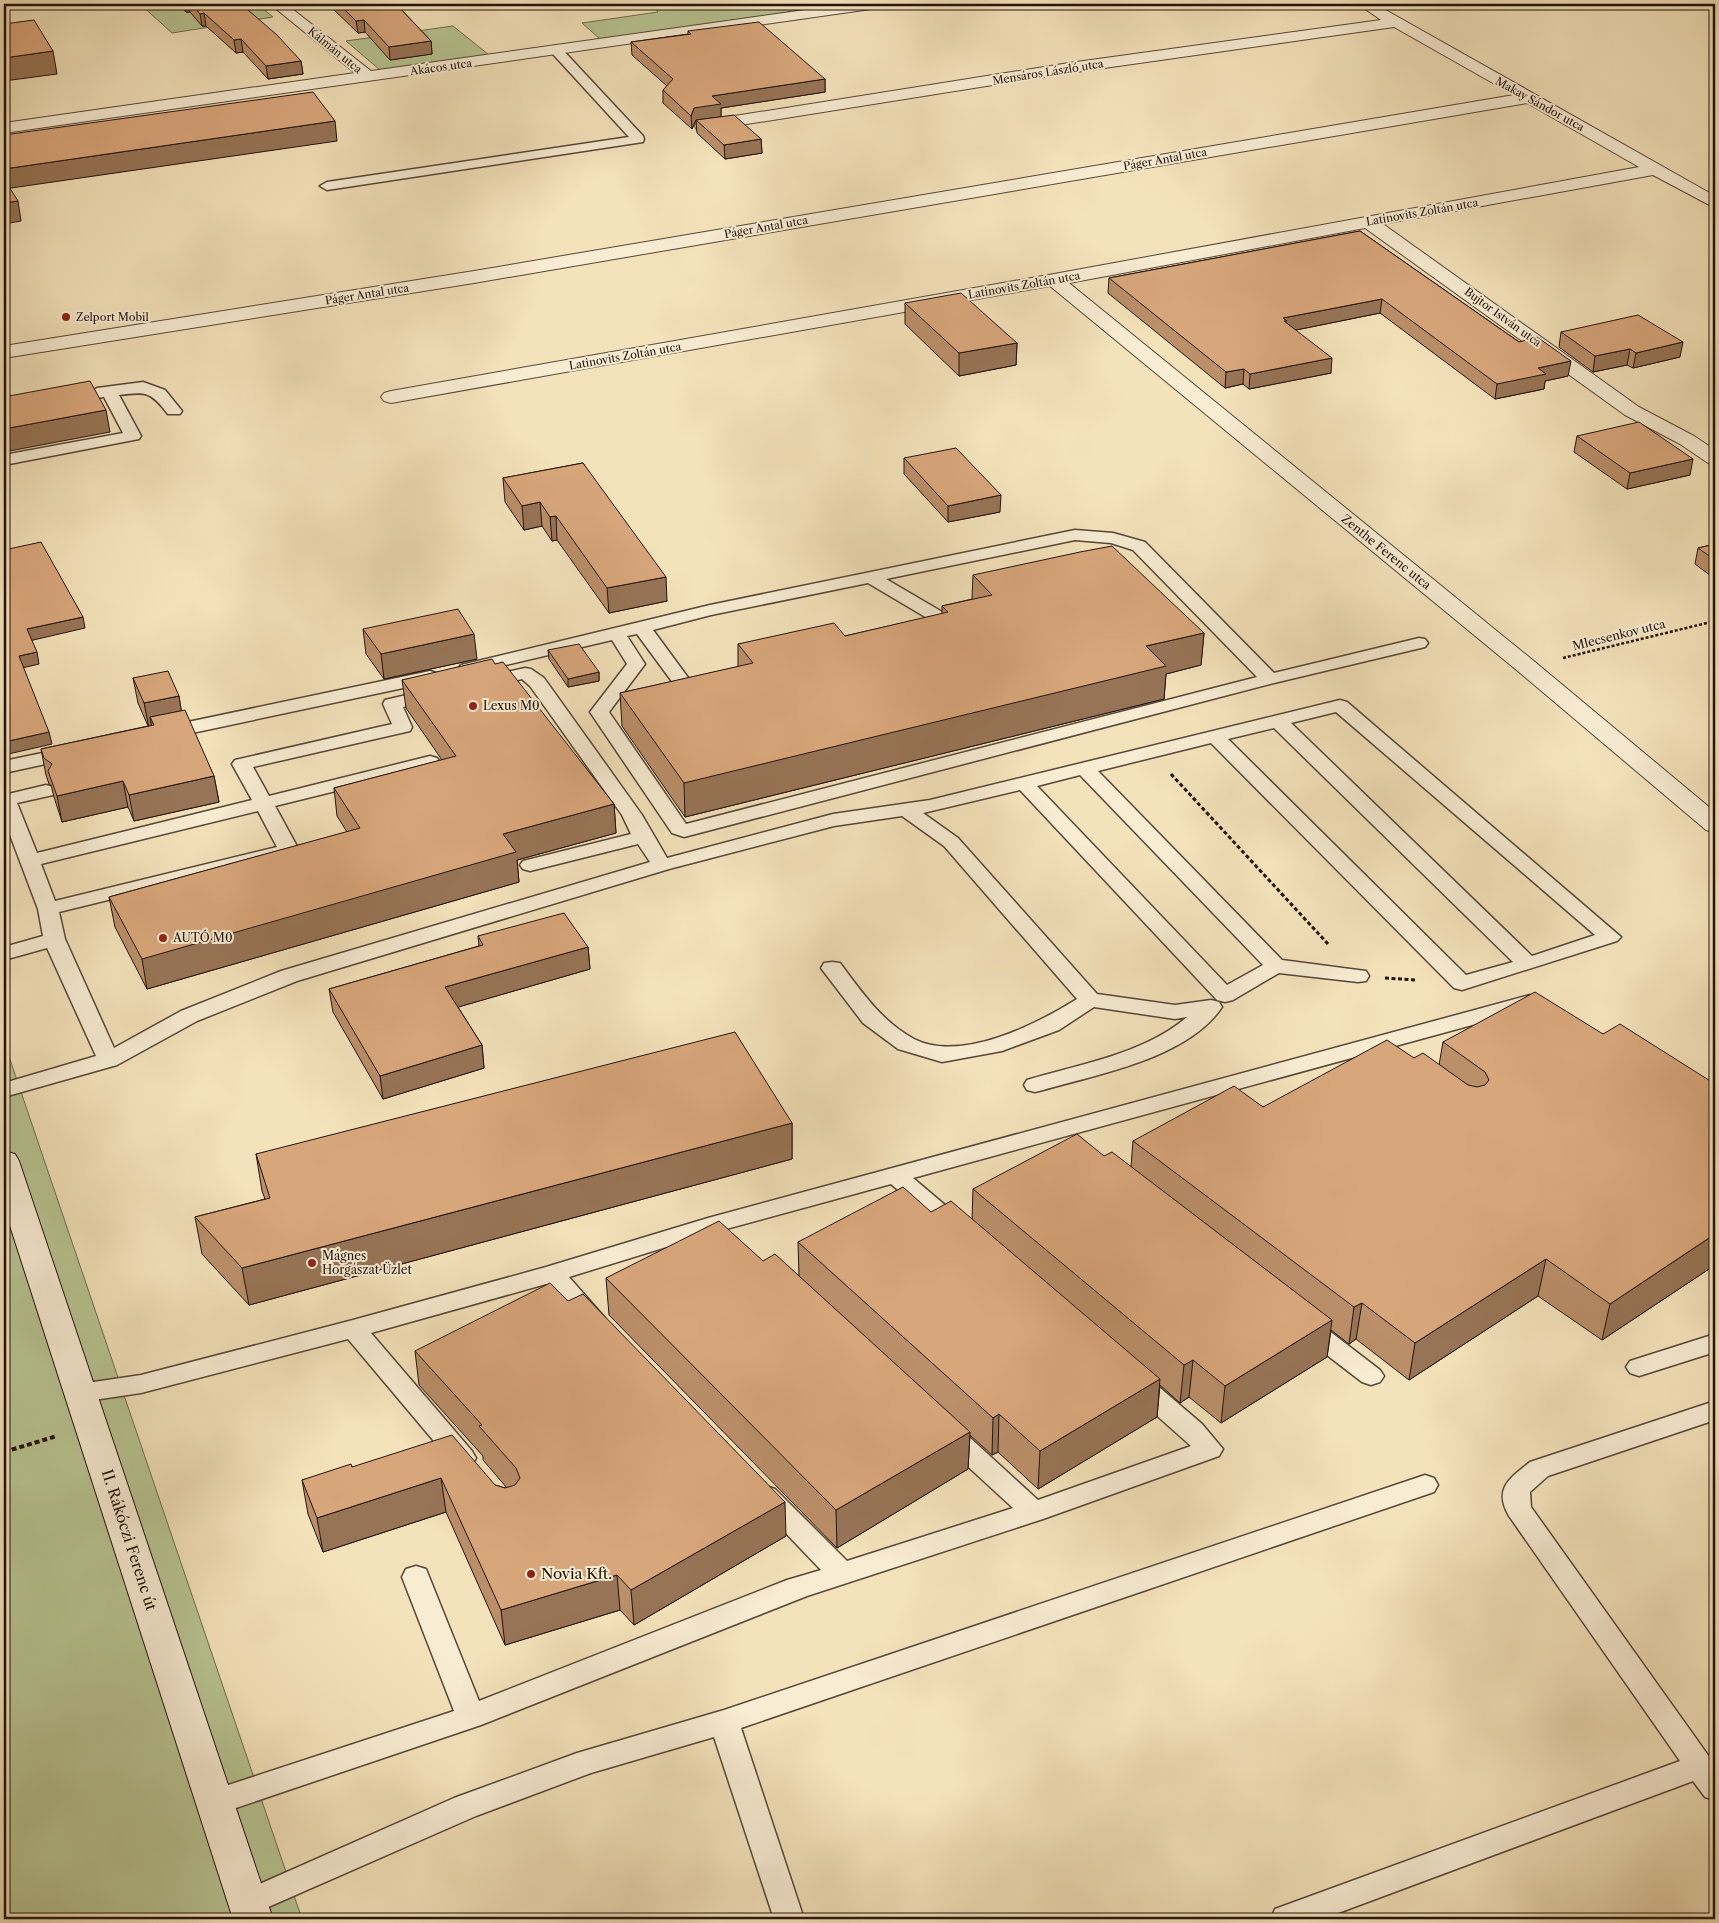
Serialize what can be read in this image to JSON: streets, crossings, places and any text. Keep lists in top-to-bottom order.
{
  "streets": {
    "street": [
      "Kálmán utca",
      "Akácos utca",
      "Mensáros László utca",
      "Makay Sándor utca",
      "Páger Antal utca",
      "Latinovits Zoltán utca",
      "Bujtor István utca",
      "Zenthe Ferenc utca",
      "II. Rákóczi Ferenc út"
    ],
    "path": ["Mlecsenkov utca"]
  },
  "crossings": [
    ["Kálmán utca", "Akácos utca"],
    ["Mensáros László utca", "Makay Sándor utca"],
    ["Makay Sándor utca", "Páger Antal utca"],
    ["Makay Sándor utca", "Latinovits Zoltán utca"],
    ["Latinovits Zoltán utca", "Bujtor István utca"],
    ["Latinovits Zoltán utca", "Zenthe Ferenc utca"],
    ["Zenthe Ferenc utca", "Mlecsenkov utca"]
  ],
  "places": [
    "Zelport Mobil",
    "Lexus M0",
    "AUTÓ M0",
    "Mágnes Horgászat Üzlet",
    "Novia Kft."
  ]
}
